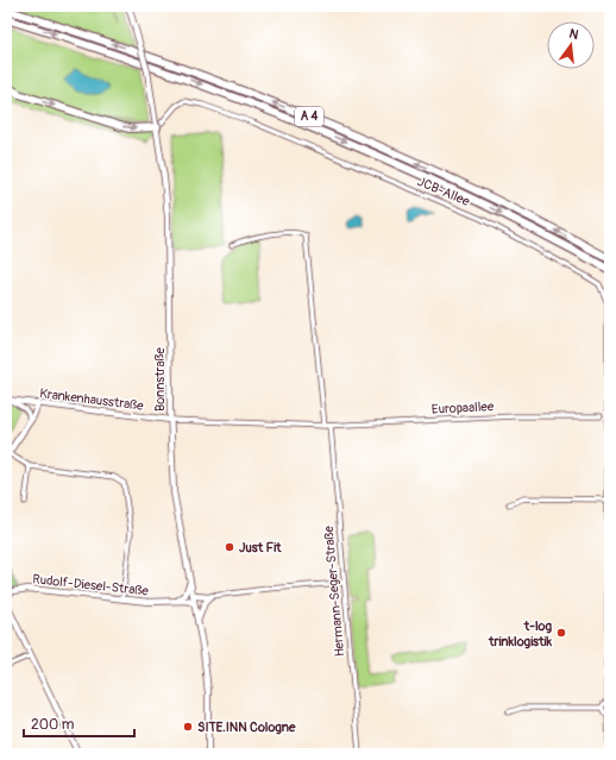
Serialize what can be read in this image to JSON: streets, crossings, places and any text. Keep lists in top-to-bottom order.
{
  "streets": {
    "highway": ["A 4"],
    "main road": ["Bonnstraße", "Krankenhausstraße", "Rudolf-Diesel-Straße"],
    "street": ["JCB-Allee", "Europaallee", "Hermann-Seger-Straße"]
  },
  "crossings": [
    ["JCB-Allee", "Bonnstraße"],
    ["Bonnstraße", "Krankenhausstraße"],
    ["Bonnstraße", "Europaallee"],
    ["Bonnstraße", "Rudolf-Diesel-Straße"],
    ["Krankenhausstraße", "Europaallee"],
    ["Europaallee", "Hermann-Seger-Straße"]
  ],
  "places": ["Just Fit", "t-log trinklogistik", "SITE.INN Cologne"],
  "scale_bar": "200 m",
  "north": "top"
}
